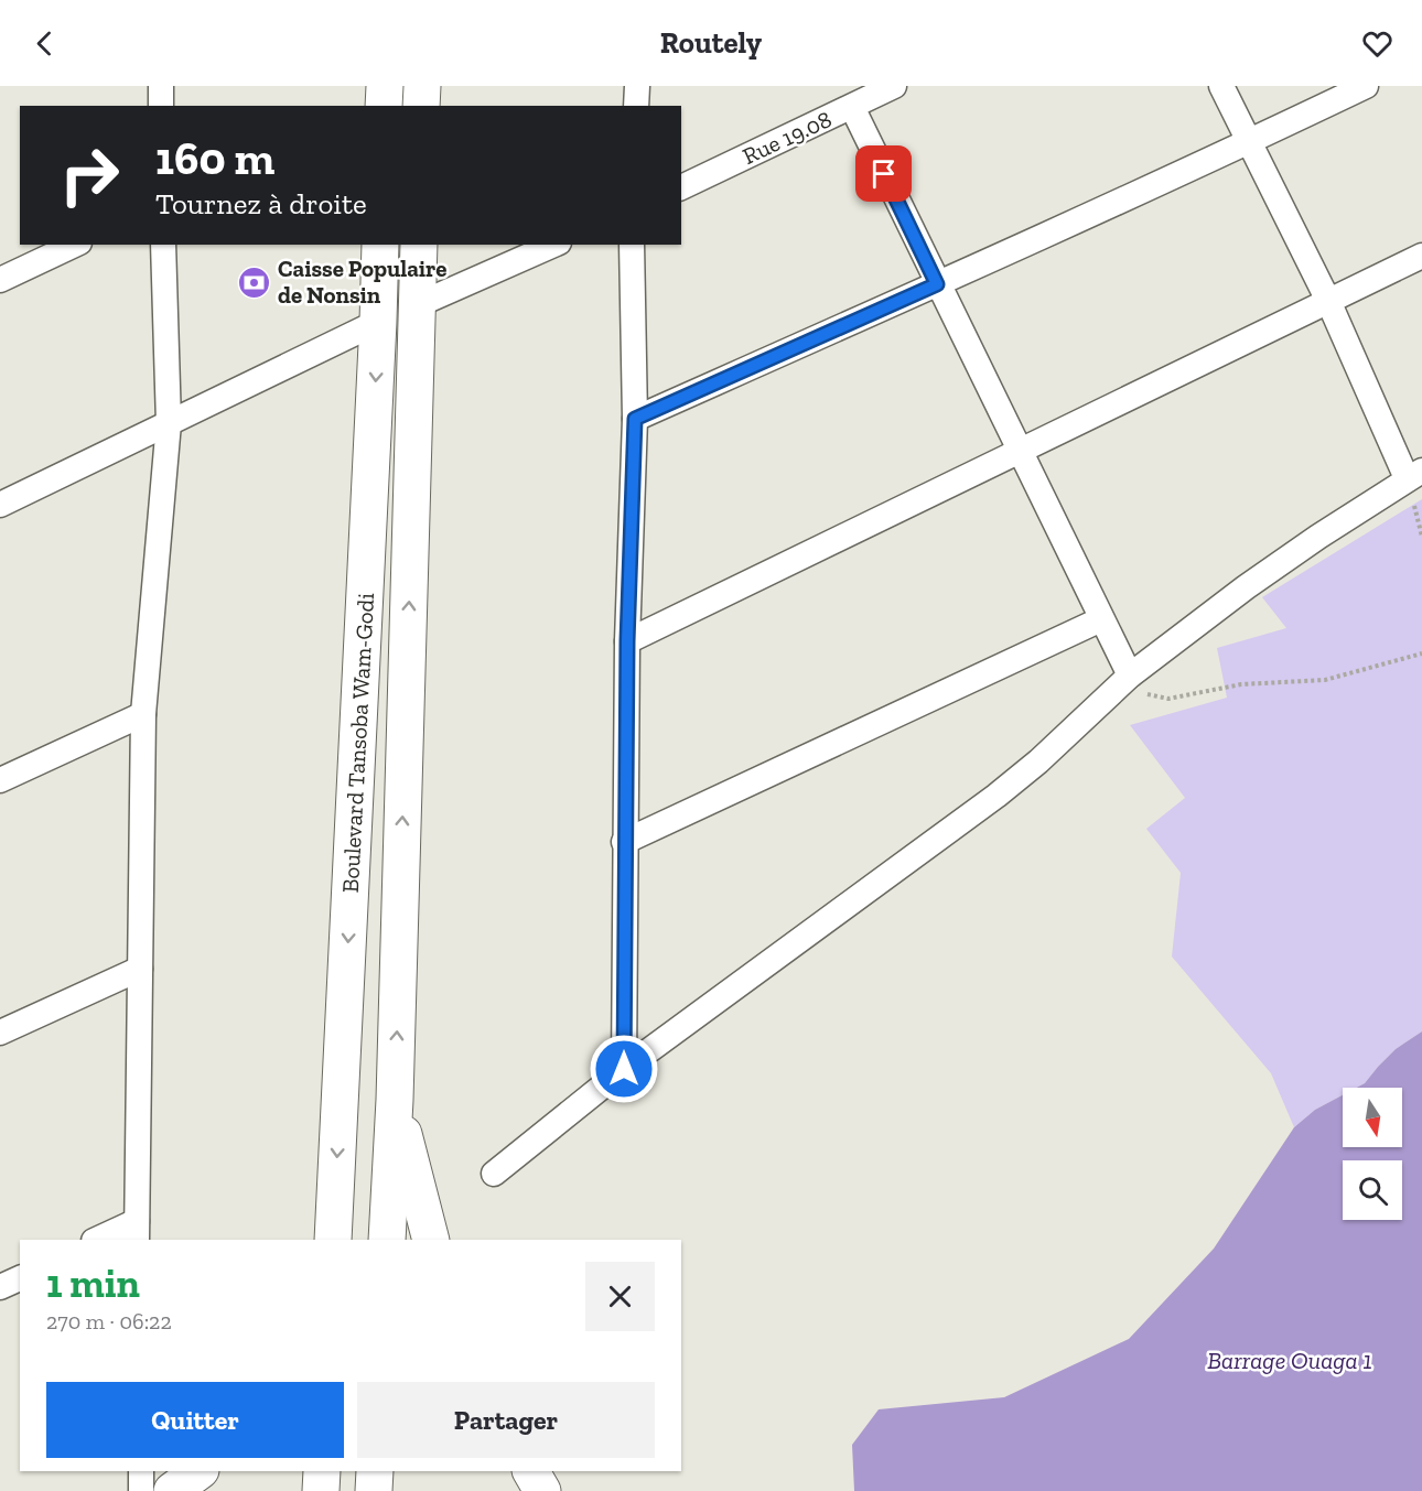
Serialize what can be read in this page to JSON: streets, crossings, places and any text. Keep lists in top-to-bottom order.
{
  "streets": {
    "main road": ["Boulevard Tansoba Wam-Godi"],
    "street": ["Rue 19.08"]
  },
  "water": ["Barrage Ouaga 1"],
  "places": {
    "bank": ["Caisse Populaire de Nonsin"]
  },
  "north": "bottom",
  "page": {
    "header": "Routely",
    "turn": ["160 m", "Tournez à droite"],
    "heading": ["1 min", "270 m · 06:22"],
    "buttons": ["Quitter", "Partager"]
  }
}
